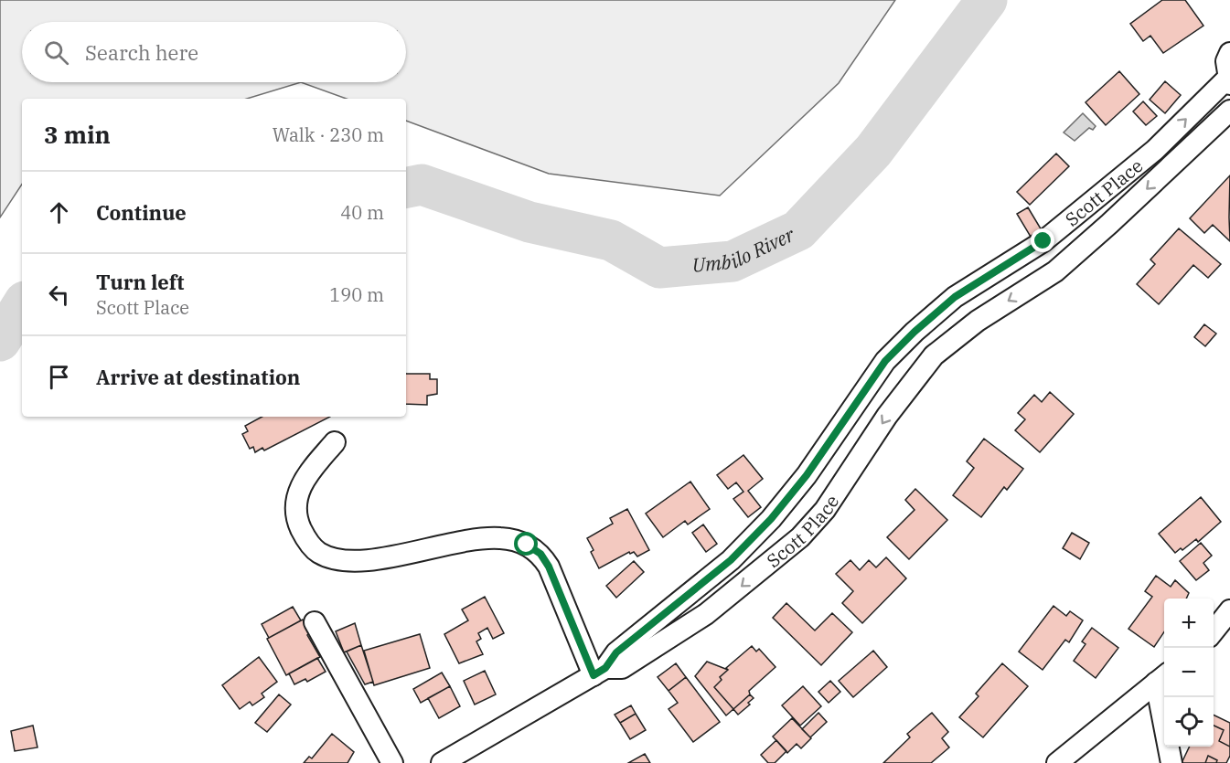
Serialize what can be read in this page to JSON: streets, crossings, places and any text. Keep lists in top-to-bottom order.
{
  "streets": {
    "street": ["Scott Place"]
  },
  "water": ["Umbilo River"],
  "page": {
    "search": "Search here",
    "heading": ["3 min", "Walk · 230 m"],
    "list": [
      ["Continue", "40 m"],
      ["Turn left", "Scott Place", "190 m"],
      "Arrive at destination"
    ],
    "map_buttons": ["+", "−"]
  }
}
